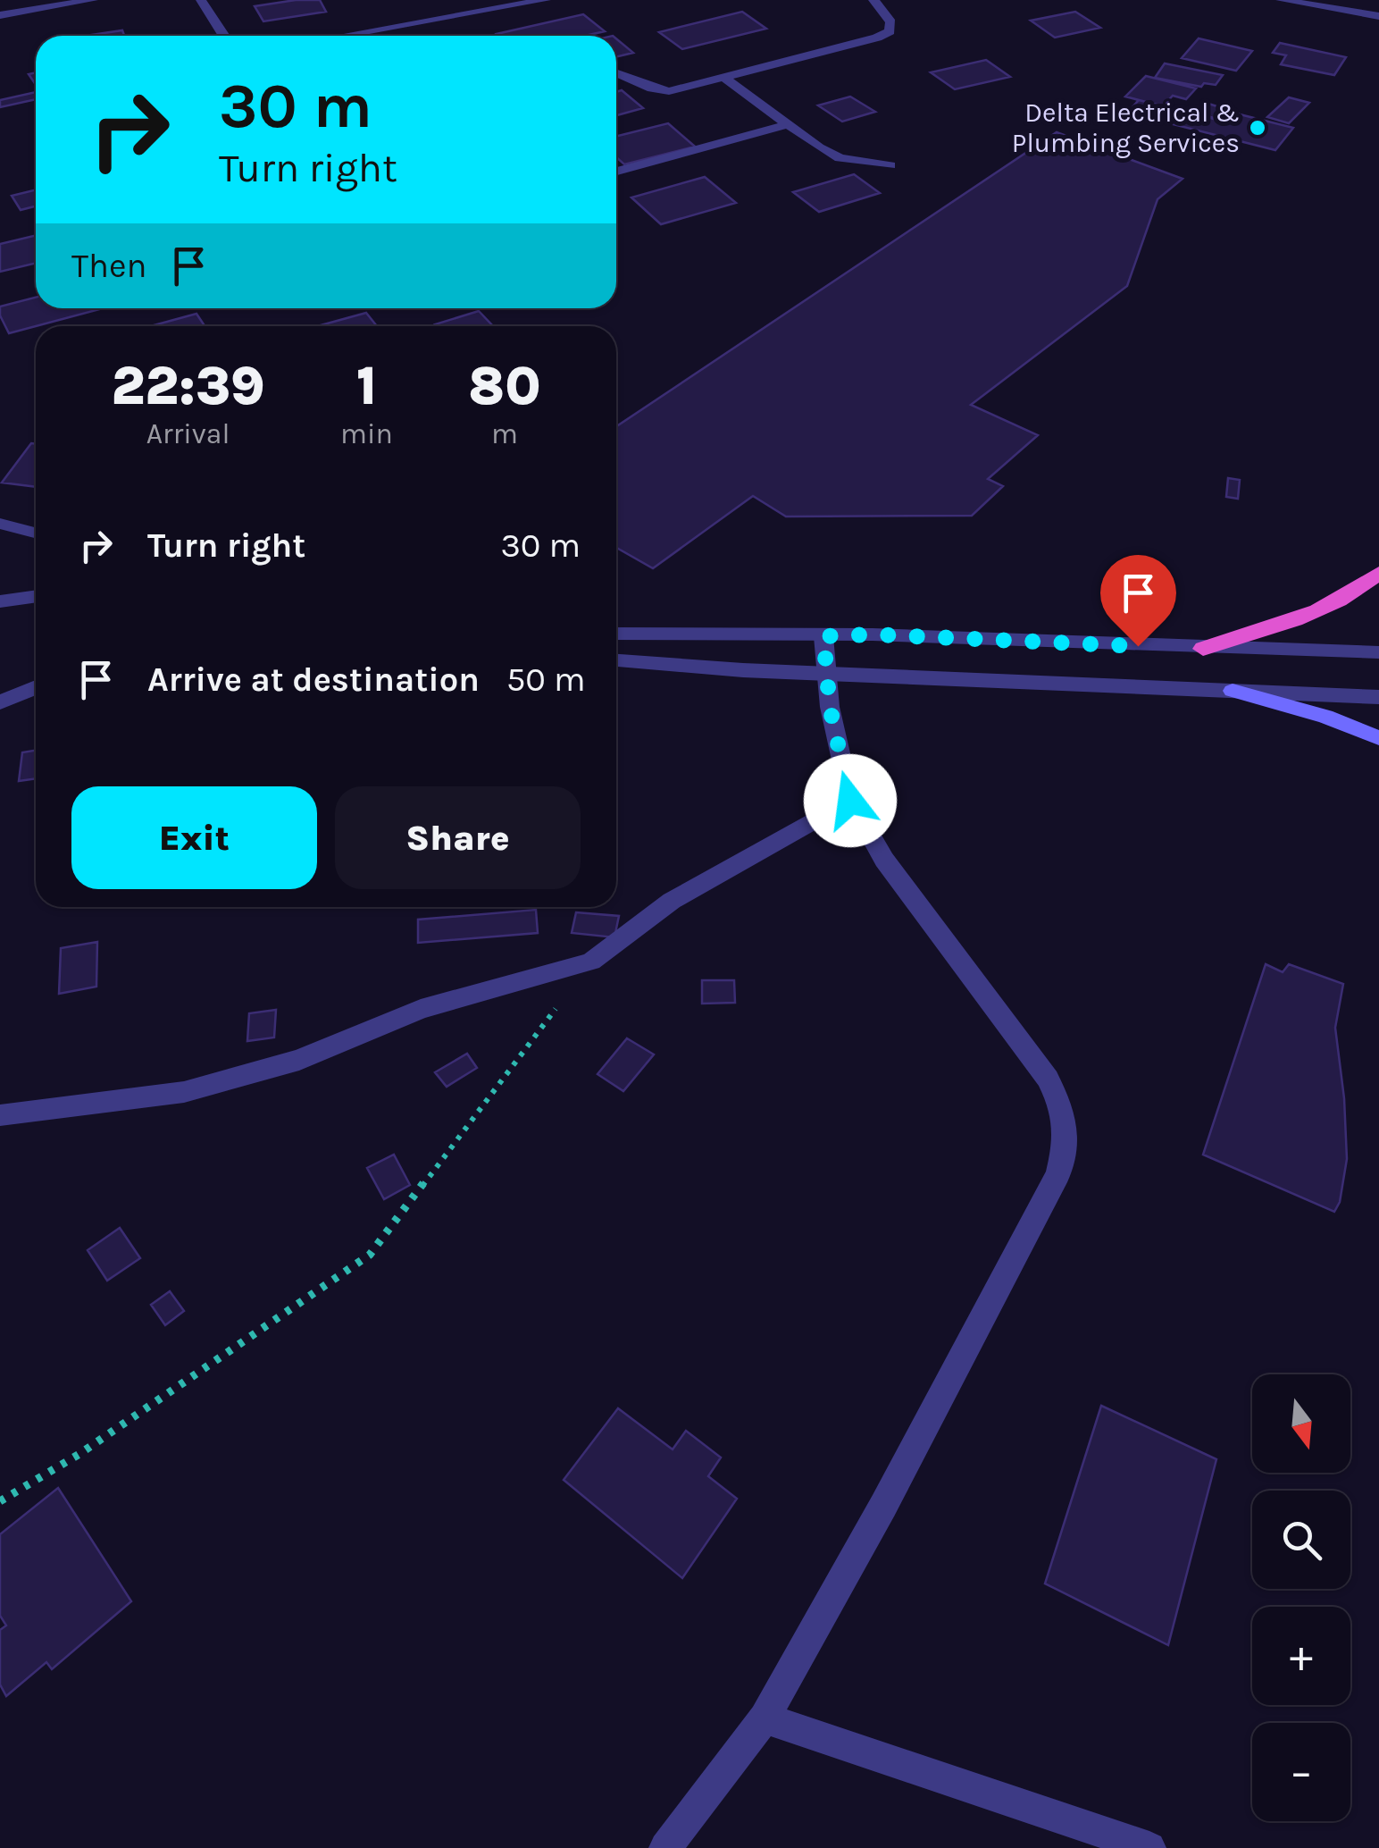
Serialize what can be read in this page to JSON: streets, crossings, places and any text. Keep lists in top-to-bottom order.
{
  "places": ["Delta Electrical & Plumbing Services"],
  "north": "bottom",
  "page": {
    "turn": ["30 m", "Turn right"],
    "then": "Then",
    "eta": [
      "22:39",
      "Arrival",
      "1",
      "min",
      "80",
      "m"
    ],
    "list": [
      {
        "name": "Turn right",
        "value": "30 m"
      },
      {
        "name": "Arrive at destination",
        "value": "50 m"
      }
    ],
    "buttons": ["Exit", "Share"],
    "map_buttons": ["+", "−"]
  }
}
